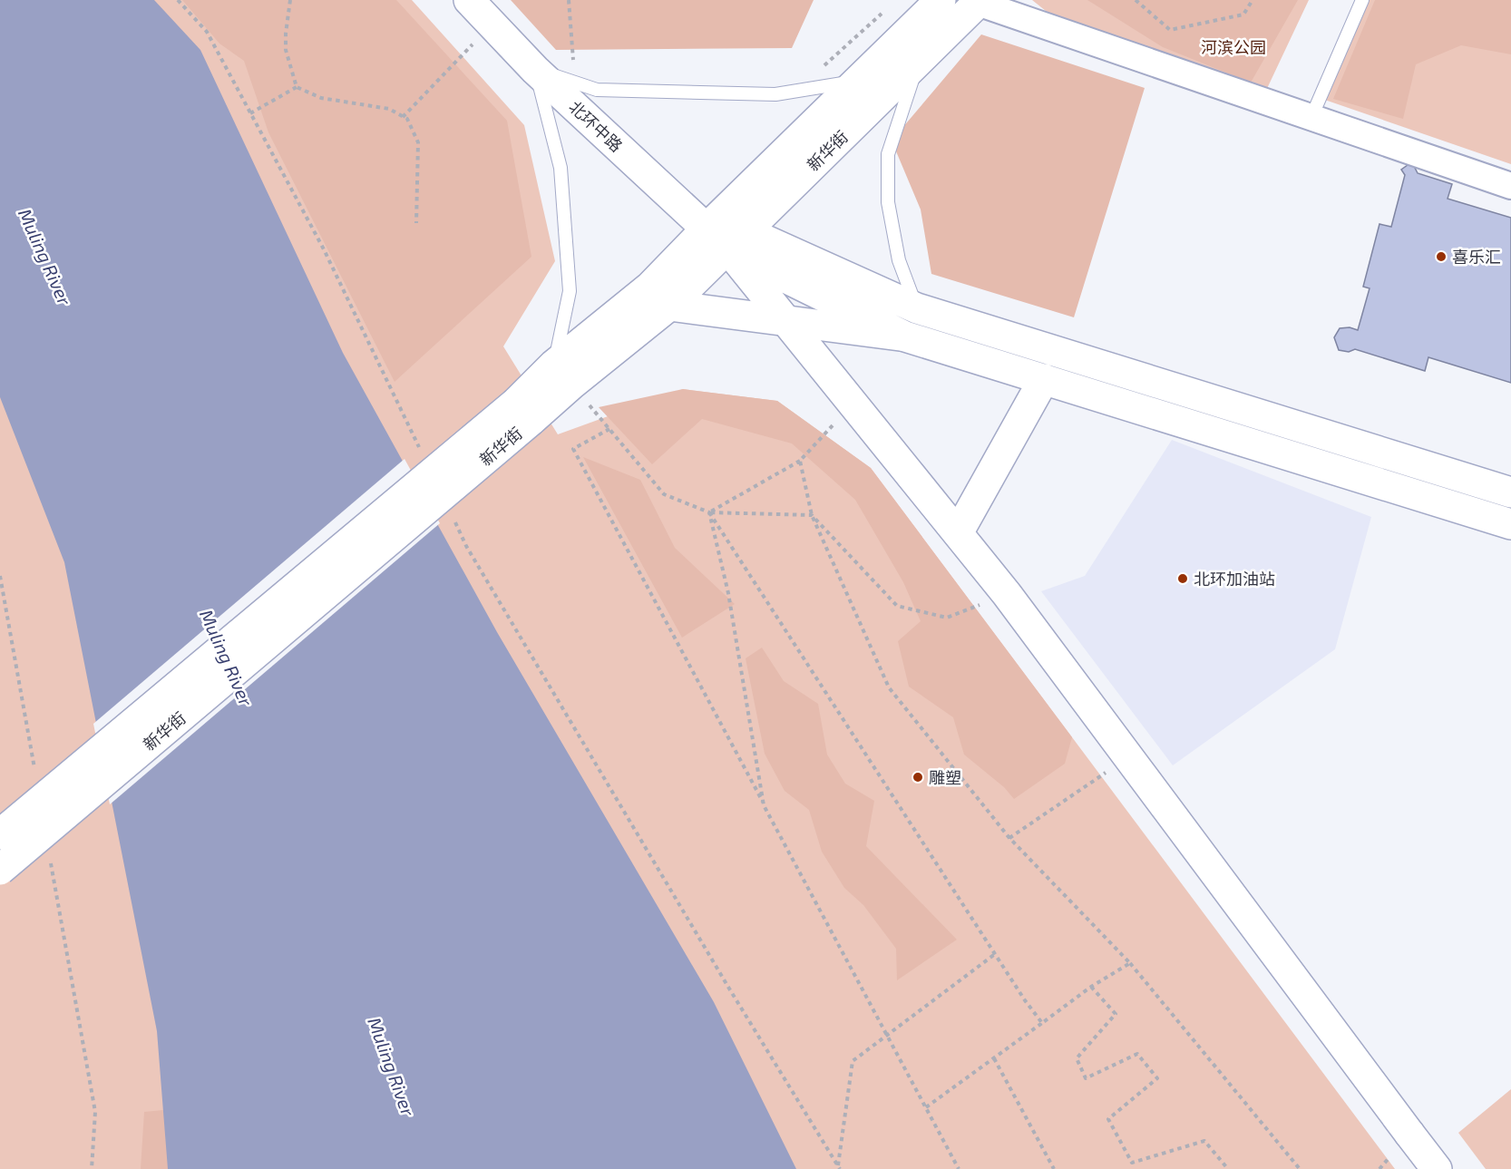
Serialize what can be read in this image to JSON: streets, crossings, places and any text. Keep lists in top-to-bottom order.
{
  "streets": {
    "main road": ["北环中路", "新华街"]
  },
  "crossings": [
    ["北环中路", "新华街"]
  ],
  "water": ["Muling River"],
  "parks": ["河滨公园"],
  "places": ["喜乐汇", "北环加油站", "雕塑"]
}
